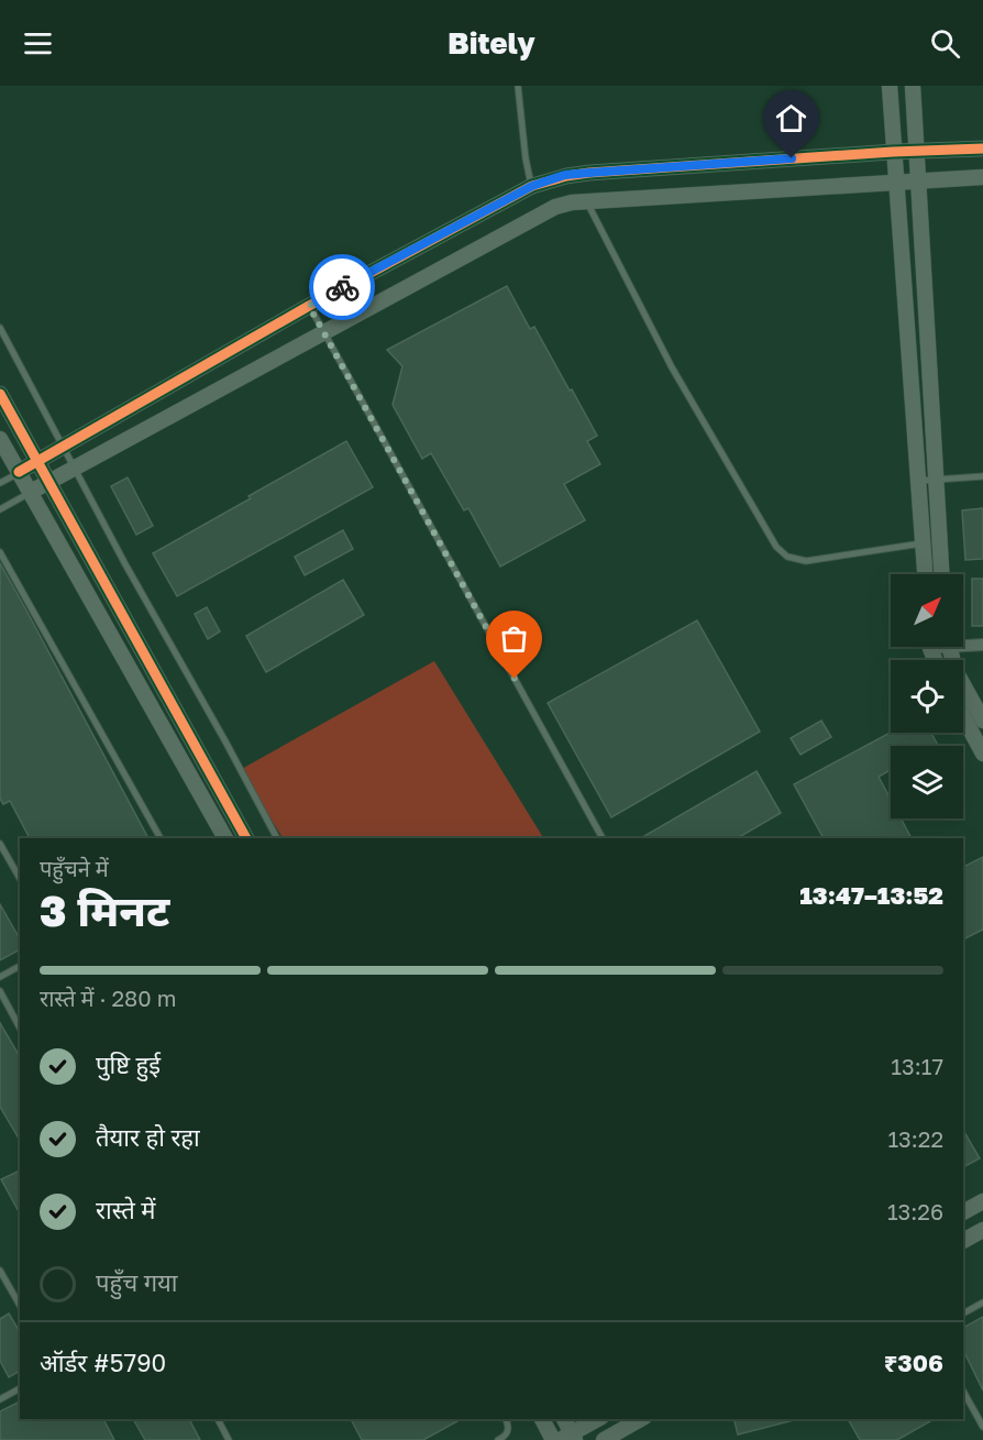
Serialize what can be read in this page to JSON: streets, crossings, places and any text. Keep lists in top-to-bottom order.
{
  "north": "top right",
  "page": {
    "header": "Bitely",
    "heading": ["3 मिनट", "पहुँचने में", "13:47–13:52"],
    "panel": ["ऑर्डर #5790", "₹306"],
    "bar": "रास्ते में · 280 m",
    "list": [
      ["पुष्टि हुई", "13:17"],
      ["तैयार हो रहा", "13:22"],
      ["रास्ते में", "13:26"],
      "पहुँच गया"
    ]
  }
}
